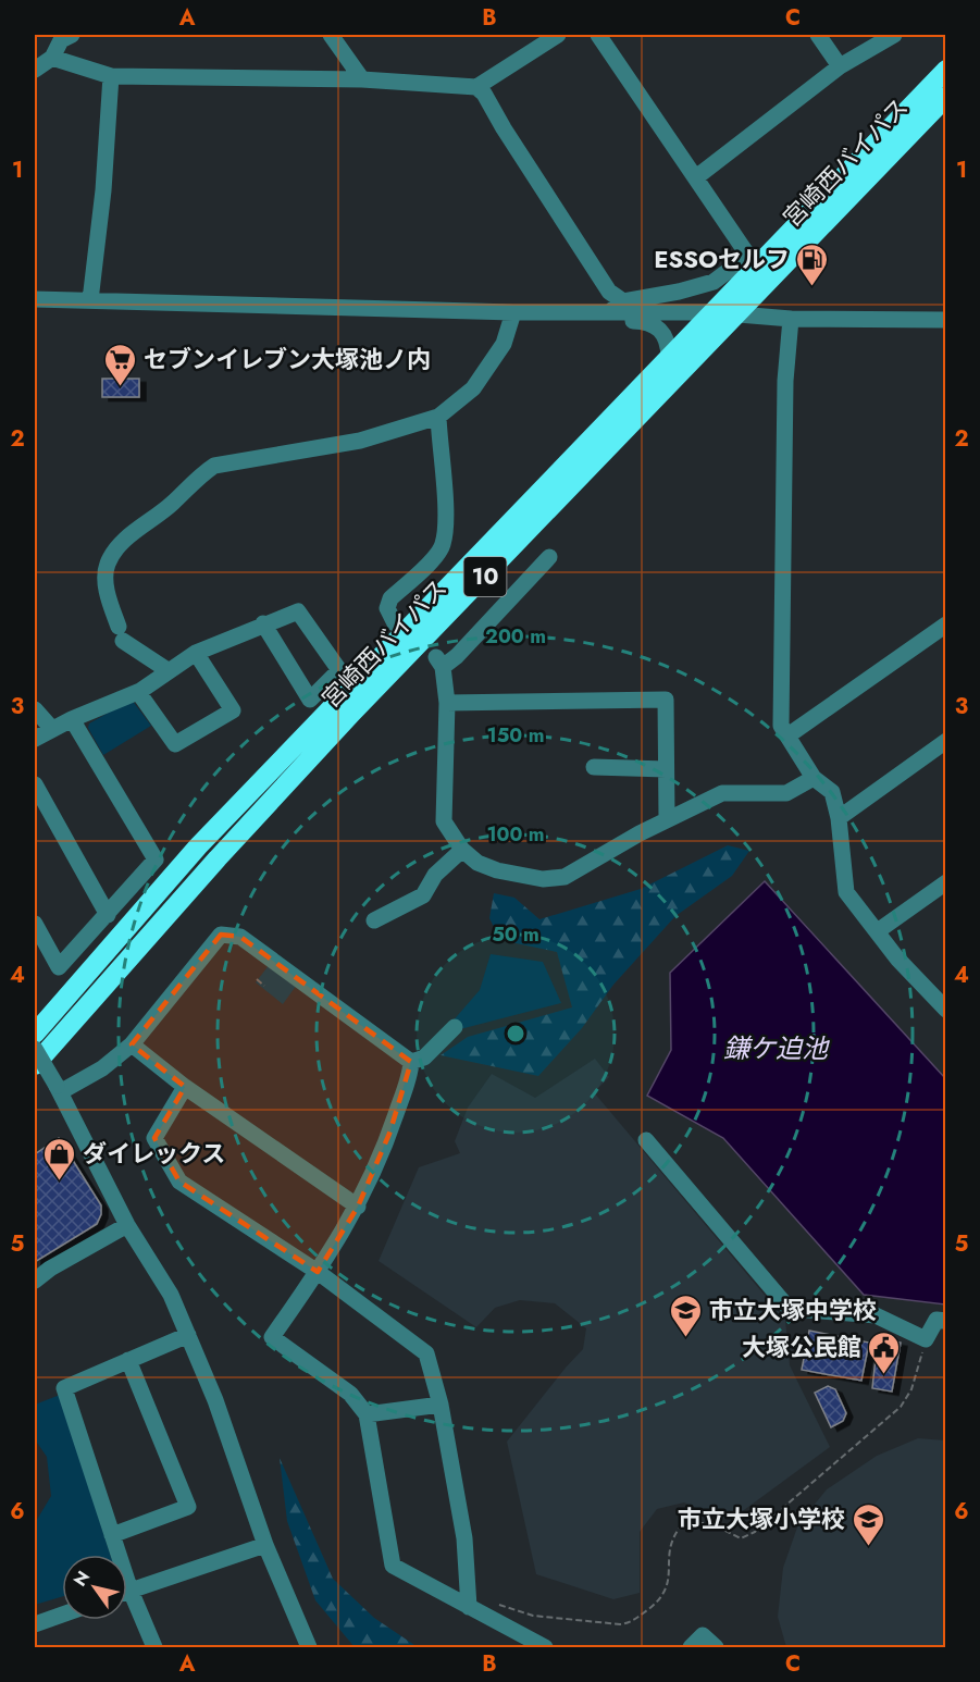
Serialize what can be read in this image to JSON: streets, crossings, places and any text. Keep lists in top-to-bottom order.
{
  "streets": {
    "highway": ["宮崎西バイパス", "10"]
  },
  "water": ["鎌ケ迫池"],
  "places": {
    "fuel station": ["ESSOセルフ"],
    "supermarket": ["セブンイレブン大塚池ノ内"],
    "shop": ["ダイレックス"],
    "school or university": ["市立大塚中学校", "市立大塚小学校"],
    "public building": ["大塚公民館"]
  },
  "north": "top left",
  "grid": {
    "columns": ["A", "B", "C"],
    "rows": [
      "1",
      "2",
      "3",
      "4",
      "5",
      "6"
    ]
  },
  "rings": [
    "200 m",
    "150 m",
    "100 m",
    "50 m"
  ]
}
